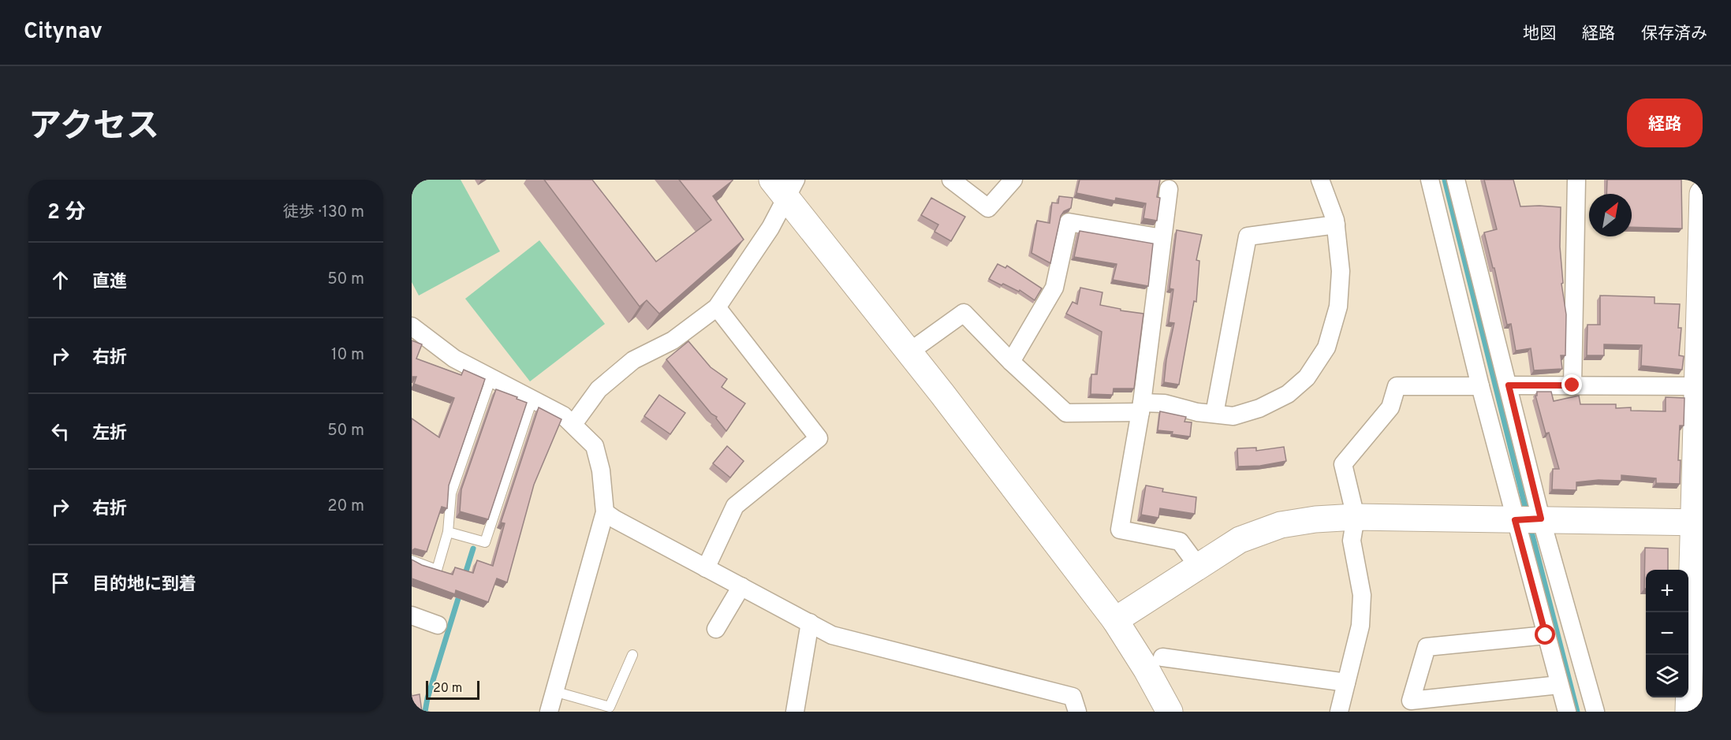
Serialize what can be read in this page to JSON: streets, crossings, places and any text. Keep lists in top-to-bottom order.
{
  "scale_bar": "20 m",
  "north": "top right",
  "page": {
    "header": "Citynav",
    "nav": ["地図", "経路", "保存済み"],
    "title": "アクセス",
    "buttons": "経路",
    "heading": ["2 分", "徒歩 · 130 m"],
    "list": [
      ["直進", "50 m"],
      ["右折", "10 m"],
      ["左折", "50 m"],
      ["右折", "20 m"],
      "目的地に到着"
    ],
    "map_buttons": ["+", "−"],
    "scale": "20 m"
  }
}
